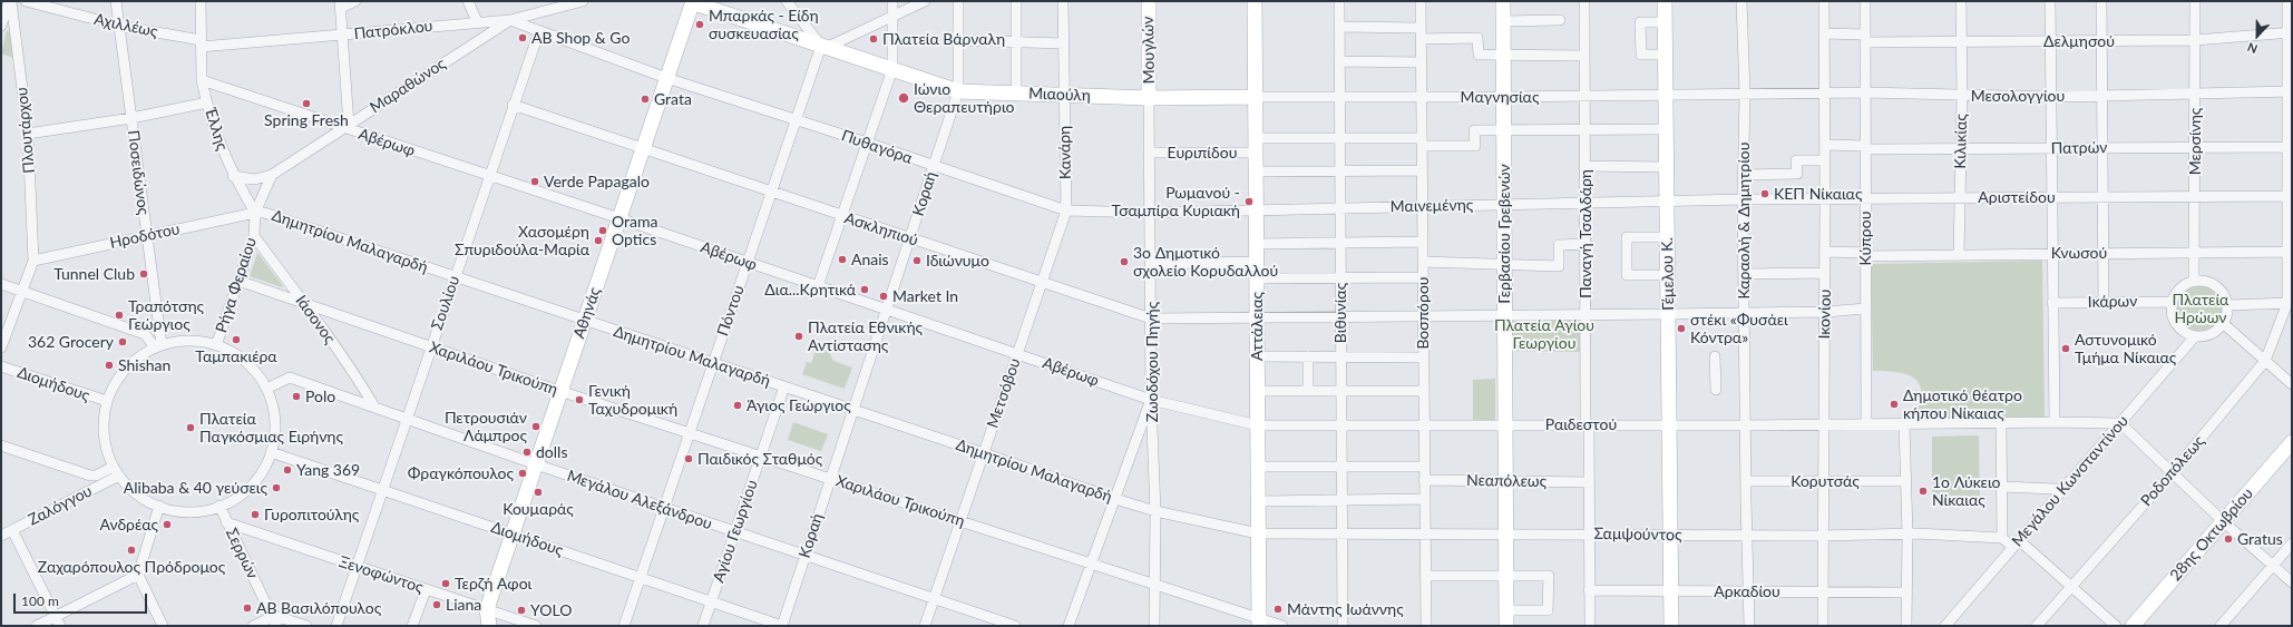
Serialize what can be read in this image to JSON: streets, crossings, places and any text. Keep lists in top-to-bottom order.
{
  "streets": {
    "main road": [
      "Μουγλών",
      "Μιαούλη",
      "Γερβασίου Γρεβενών",
      "Γέμελου Κ.",
      "Αθηνάς",
      "Αττάλειας",
      "28ης Οκτωβρίου"
    ],
    "street": [
      "Αχιλλέως",
      "Πατρόκλου",
      "Δελμησού",
      "Μαραθώνος",
      "Μεσολογγίου",
      "Μαγνησίας",
      "Έλλης",
      "Πλουτάρχου",
      "Κιλικίας",
      "Μερσίνης",
      "Αβέρωφ",
      "Πυθαγόρα",
      "Πατρών",
      "Κανάρη",
      "Ευριπίδου",
      "Ποσειδώνος",
      "Κοραή",
      "Αριστείδου",
      "Μαινεμένης",
      "Καραολή & Δημητρίου",
      "Ασκληπιού",
      "Παναγή Τσαλδάρη",
      "Ηροδότου",
      "Κύπρου",
      "Δημητρίου Μαλαγαρδή",
      "Κνωσού",
      "Ρήγα Φεραίου",
      "Ικάρων",
      "Σουλίου",
      "Πόντου",
      "Βιθυνίας",
      "Βοσπόρου",
      "Ικονίου",
      "Ιάσονος",
      "Ζωοδόχου Πηγής",
      "Χαριλάου Τρικούπη",
      "Διομήδους",
      "Μετσόβου",
      "Ραιδεστού",
      "Ροδοπόλεως",
      "Νεαπόλεως",
      "Κορυτσάς",
      "Μεγάλου Κωνσταντίνου",
      "Μεγάλου Αλεξάνδρου",
      "Ζαλόγγου",
      "Αγίου Γεωργίου",
      "Σαμψούντος",
      "Σερρών",
      "Ξενοφώντος",
      "Αρκαδίου"
    ]
  },
  "crossings": [
    ["Αχιλλέως", "Πατρόκλου"],
    ["Αχιλλέως", "Έλλης"],
    ["Αχιλλέως", "Ποσειδώνος"],
    ["Πατρόκλου", "Μαραθώνος"],
    ["Πατρόκλου", "Έλλης"],
    ["Πατρόκλου", "Πυθαγόρα"],
    ["Δελμησού", "Κιλικίας"],
    ["Δελμησού", "Μερσίνης"],
    ["Δελμησού", "Κύπρου"],
    ["Δελμησού", "Ικονίου"],
    ["Μουγλών", "Μιαούλη"],
    ["Μουγλών", "Ζωοδόχου Πηγής"],
    ["Μαραθώνος", "Έλλης"],
    ["Μαραθώνος", "Αβέρωφ"],
    ["Μαραθώνος", "Πυθαγόρα"],
    ["Μαραθώνος", "Ρήγα Φεραίου"],
    ["Μιαούλη", "Μαγνησίας"],
    ["Μιαούλη", "Κανάρη"],
    ["Μιαούλη", "Κοραή"],
    ["Μιαούλη", "Πόντου"],
    ["Μιαούλη", "Αθηνάς"],
    ["Μιαούλη", "Αττάλειας"],
    ["Μιαούλη", "Ζωοδόχου Πηγής"],
    ["Μεσολογγίου", "Μαγνησίας"],
    ["Μεσολογγίου", "Κιλικίας"],
    ["Μεσολογγίου", "Μερσίνης"],
    ["Μεσολογγίου", "Καραολή & Δημητρίου"],
    ["Μεσολογγίου", "Κύπρου"],
    ["Μεσολογγίου", "Ικονίου"],
    ["Μαγνησίας", "Καραολή & Δημητρίου"],
    ["Μαγνησίας", "Γερβασίου Γρεβενών"],
    ["Μαγνησίας", "Παναγή Τσαλδάρη"],
    ["Μαγνησίας", "Γέμελου Κ."],
    ["Μαγνησίας", "Βιθυνίας"],
    ["Μαγνησίας", "Βοσπόρου"],
    ["Μαγνησίας", "Αττάλειας"],
    ["Έλλης", "Αβέρωφ"],
    ["Έλλης", "Ηροδότου"],
    ["Έλλης", "Δημητρίου Μαλαγαρδή"],
    ["Έλλης", "Ρήγα Φεραίου"],
    ["Πλουτάρχου", "Ηροδότου"],
    ["Κιλικίας", "Πατρών"],
    ["Κιλικίας", "Αριστείδου"],
    ["Κιλικίας", "Κνωσού"],
    ["Μερσίνης", "Πατρών"],
    ["Μερσίνης", "Αριστείδου"],
    ["Μερσίνης", "Κνωσού"],
    ["Μερσίνης", "Ικάρων"],
    ["Μερσίνης", "Μεγάλου Κωνσταντίνου"],
    ["Αβέρωφ", "Κοραή"],
    ["Αβέρωφ", "Σουλίου"],
    ["Αβέρωφ", "Πόντου"],
    ["Αβέρωφ", "Αθηνάς"],
    ["Αβέρωφ", "Αττάλειας"],
    ["Αβέρωφ", "Ζωοδόχου Πηγής"],
    ["Αβέρωφ", "Μετσόβου"],
    ["Αβέρωφ", "Ραιδεστού"],
    ["Πυθαγόρα", "Κανάρη"],
    ["Πυθαγόρα", "Κοραή"],
    ["Πυθαγόρα", "Μαινεμένης"],
    ["Πυθαγόρα", "Σουλίου"],
    ["Πυθαγόρα", "Πόντου"],
    ["Πυθαγόρα", "Αθηνάς"],
    ["Πυθαγόρα", "Αττάλειας"],
    ["Πυθαγόρα", "Ζωοδόχου Πηγής"],
    ["Πυθαγόρα", "Μετσόβου"],
    ["Πατρών", "Κύπρου"],
    ["Πατρών", "Ικονίου"],
    ["Κανάρη", "Μετσόβου"],
    ["Ευριπίδου", "Αττάλειας"],
    ["Ευριπίδου", "Ζωοδόχου Πηγής"],
    ["Ποσειδώνος", "Ηροδότου"],
    ["Κοραή", "Ασκληπιού"],
    ["Κοραή", "Δημητρίου Μαλαγαρδή"],
    ["Κοραή", "Χαριλάου Τρικούπη"],
    ["Κοραή", "Διομήδους"],
    ["Κοραή", "Μεγάλου Αλεξάνδρου"],
    ["Αριστείδου", "Μαινεμένης"],
    ["Αριστείδου", "Καραολή & Δημητρίου"],
    ["Αριστείδου", "Κύπρου"],
    ["Αριστείδου", "Ικονίου"],
    ["Μαινεμένης", "Καραολή & Δημητρίου"],
    ["Μαινεμένης", "Γερβασίου Γρεβενών"],
    ["Μαινεμένης", "Παναγή Τσαλδάρη"],
    ["Μαινεμένης", "Γέμελου Κ."],
    ["Μαινεμένης", "Βιθυνίας"],
    ["Μαινεμένης", "Βοσπόρου"],
    ["Μαινεμένης", "Αττάλειας"],
    ["Καραολή & Δημητρίου", "Ασκληπιού"],
    ["Καραολή & Δημητρίου", "Ραιδεστού"],
    ["Καραολή & Δημητρίου", "Κορυτσάς"],
    ["Καραολή & Δημητρίου", "Σαμψούντος"],
    ["Καραολή & Δημητρίου", "Αρκαδίου"],
    ["Ασκληπιού", "Γερβασίου Γρεβενών"],
    ["Ασκληπιού", "Παναγή Τσαλδάρη"],
    ["Ασκληπιού", "Κύπρου"],
    ["Ασκληπιού", "Γέμελου Κ."],
    ["Ασκληπιού", "Σουλίου"],
    ["Ασκληπιού", "Πόντου"],
    ["Ασκληπιού", "Αθηνάς"],
    ["Ασκληπιού", "Βιθυνίας"],
    ["Ασκληπιού", "Βοσπόρου"],
    ["Ασκληπιού", "Ικονίου"],
    ["Ασκληπιού", "Αττάλειας"],
    ["Ασκληπιού", "Ζωοδόχου Πηγής"],
    ["Ασκληπιού", "Μετσόβου"],
    ["Γερβασίου Γρεβενών", "Ραιδεστού"],
    ["Γερβασίου Γρεβενών", "Νεαπόλεως"],
    ["Γερβασίου Γρεβενών", "Σαμψούντος"],
    ["Παναγή Τσαλδάρη", "Ραιδεστού"],
    ["Παναγή Τσαλδάρη", "Νεαπόλεως"],
    ["Παναγή Τσαλδάρη", "Σαμψούντος"],
    ["Παναγή Τσαλδάρη", "Αρκαδίου"],
    ["Ηροδότου", "Δημητρίου Μαλαγαρδή"],
    ["Ηροδότου", "Ρήγα Φεραίου"],
    ["Κύπρου", "Κνωσού"],
    ["Κύπρου", "Ραιδεστού"],
    ["Δημητρίου Μαλαγαρδή", "Ρήγα Φεραίου"],
    ["Δημητρίου Μαλαγαρδή", "Σουλίου"],
    ["Δημητρίου Μαλαγαρδή", "Πόντου"],
    ["Δημητρίου Μαλαγαρδή", "Αθηνάς"],
    ["Δημητρίου Μαλαγαρδή", "Αττάλειας"],
    ["Δημητρίου Μαλαγαρδή", "Ζωοδόχου Πηγής"],
    ["Δημητρίου Μαλαγαρδή", "Μετσόβου"],
    ["Δημητρίου Μαλαγαρδή", "Αγίου Γεωργίου"],
    ["Δημητρίου Μαλαγαρδή", "Σαμψούντος"],
    ["Κνωσού", "Ικονίου"],
    ["Γέμελου Κ.", "Ραιδεστού"],
    ["Γέμελου Κ.", "Σαμψούντος"],
    ["Γέμελου Κ.", "Αρκαδίου"],
    ["Ρήγα Φεραίου", "Ιάσονος"],
    ["Ρήγα Φεραίου", "Χαριλάου Τρικούπη"],
    ["Ικάρων", "Μεγάλου Κωνσταντίνου"],
    ["Σουλίου", "Χαριλάου Τρικούπη"],
    ["Σουλίου", "Διομήδους"],
    ["Σουλίου", "Μεγάλου Αλεξάνδρου"],
    ["Σουλίου", "Ξενοφώντος"],
    ["Πόντου", "Χαριλάου Τρικούπη"],
    ["Πόντου", "Διομήδους"],
    ["Πόντου", "Μεγάλου Αλεξάνδρου"],
    ["Αθηνάς", "Χαριλάου Τρικούπη"],
    ["Αθηνάς", "Διομήδους"],
    ["Αθηνάς", "Μεγάλου Αλεξάνδρου"],
    ["Αθηνάς", "Ξενοφώντος"],
    ["Βιθυνίας", "Ραιδεστού"],
    ["Βιθυνίας", "Σαμψούντος"],
    ["Βοσπόρου", "Ραιδεστού"],
    ["Βοσπόρου", "Νεαπόλεως"],
    ["Βοσπόρου", "Σαμψούντος"],
    ["Ικονίου", "Ραιδεστού"],
    ["Ικονίου", "Κορυτσάς"],
    ["Ικονίου", "Σαμψούντος"],
    ["Ικονίου", "Αρκαδίου"],
    ["Ιάσονος", "Χαριλάου Τρικούπη"],
    ["Ιάσονος", "Μεγάλου Αλεξάνδρου"],
    ["Αττάλειας", "Χαριλάου Τρικούπη"],
    ["Αττάλειας", "Ραιδεστού"],
    ["Αττάλειας", "Σαμψούντος"],
    ["Ζωοδόχου Πηγής", "Χαριλάου Τρικούπη"],
    ["Χαριλάου Τρικούπη", "Μετσόβου"],
    ["Χαριλάου Τρικούπη", "Αγίου Γεωργίου"],
    ["Διομήδους", "Αγίου Γεωργίου"],
    ["Μετσόβου", "Μεγάλου Αλεξάνδρου"],
    ["Ραιδεστού", "Μεγάλου Κωνσταντίνου"],
    ["Μεγάλου Αλεξάνδρου", "Αγίου Γεωργίου"],
    ["Σερρών", "Ξενοφώντος"]
  ],
  "parks": ["Πλατεία Ηρώων", "Πλατεία Αγίου Γεωργίου"],
  "places": [
    "Μπαρκάς - Είδη συσκευασίας",
    "ΑΒ Shop & Go",
    "Πλατεία Βάρναλη",
    "Ιώνιο Θεραπευτήριο",
    "Grata",
    "Spring Fresh",
    "Verde Papagalo",
    "ΚΕΠ Νίκαιας",
    "Ρωμανού - Τσαμπίρα Κυριακή",
    "Orama Optics",
    "Χασομέρη Σπυριδούλα-Μαρία",
    "Anais",
    "Ιδιώνυμο",
    "3ο Δημοτικό σχολείο Κορυδαλλού",
    "Tunnel Club",
    "Δια...Κρητικά",
    "Market In",
    "Τραπότσης Γεώργιος",
    "στέκι «Φυσάει Κόντρα»",
    "Πλατεία Εθνικής Αντίστασης",
    "Ταμπακιέρα",
    "362 Grocery",
    "Αστυνομικό Τμήμα Νίκαιας",
    "Shishan",
    "Polo",
    "Γενική Ταχυδρομική",
    "Δημοτικό θέατρο κήπου Νίκαιας",
    "Άγιος Γεώργιος",
    "Πετρουσιάν Λάμπρος",
    "Πλατεία Παγκόσμιας Ειρήνης",
    "dolls",
    "Παιδικός Σταθμός",
    "Yang 369",
    "Φραγκόπουλος",
    "Alibaba & 40 γεύσεις",
    "1ο Λύκειο Νίκαιας",
    "Κουμαράς",
    "Γυροπιτούλης",
    "Ανδρέας",
    "Gratus",
    "Ζαχαρόπουλος Πρόδρομος",
    "Τερζή Αφοι",
    "Liana",
    "ΑΒ Βασιλόπουλος",
    "Μάντης Ιωάννης",
    "YOLO"
  ],
  "scale_bar": "100 m",
  "north": "bottom"
}
